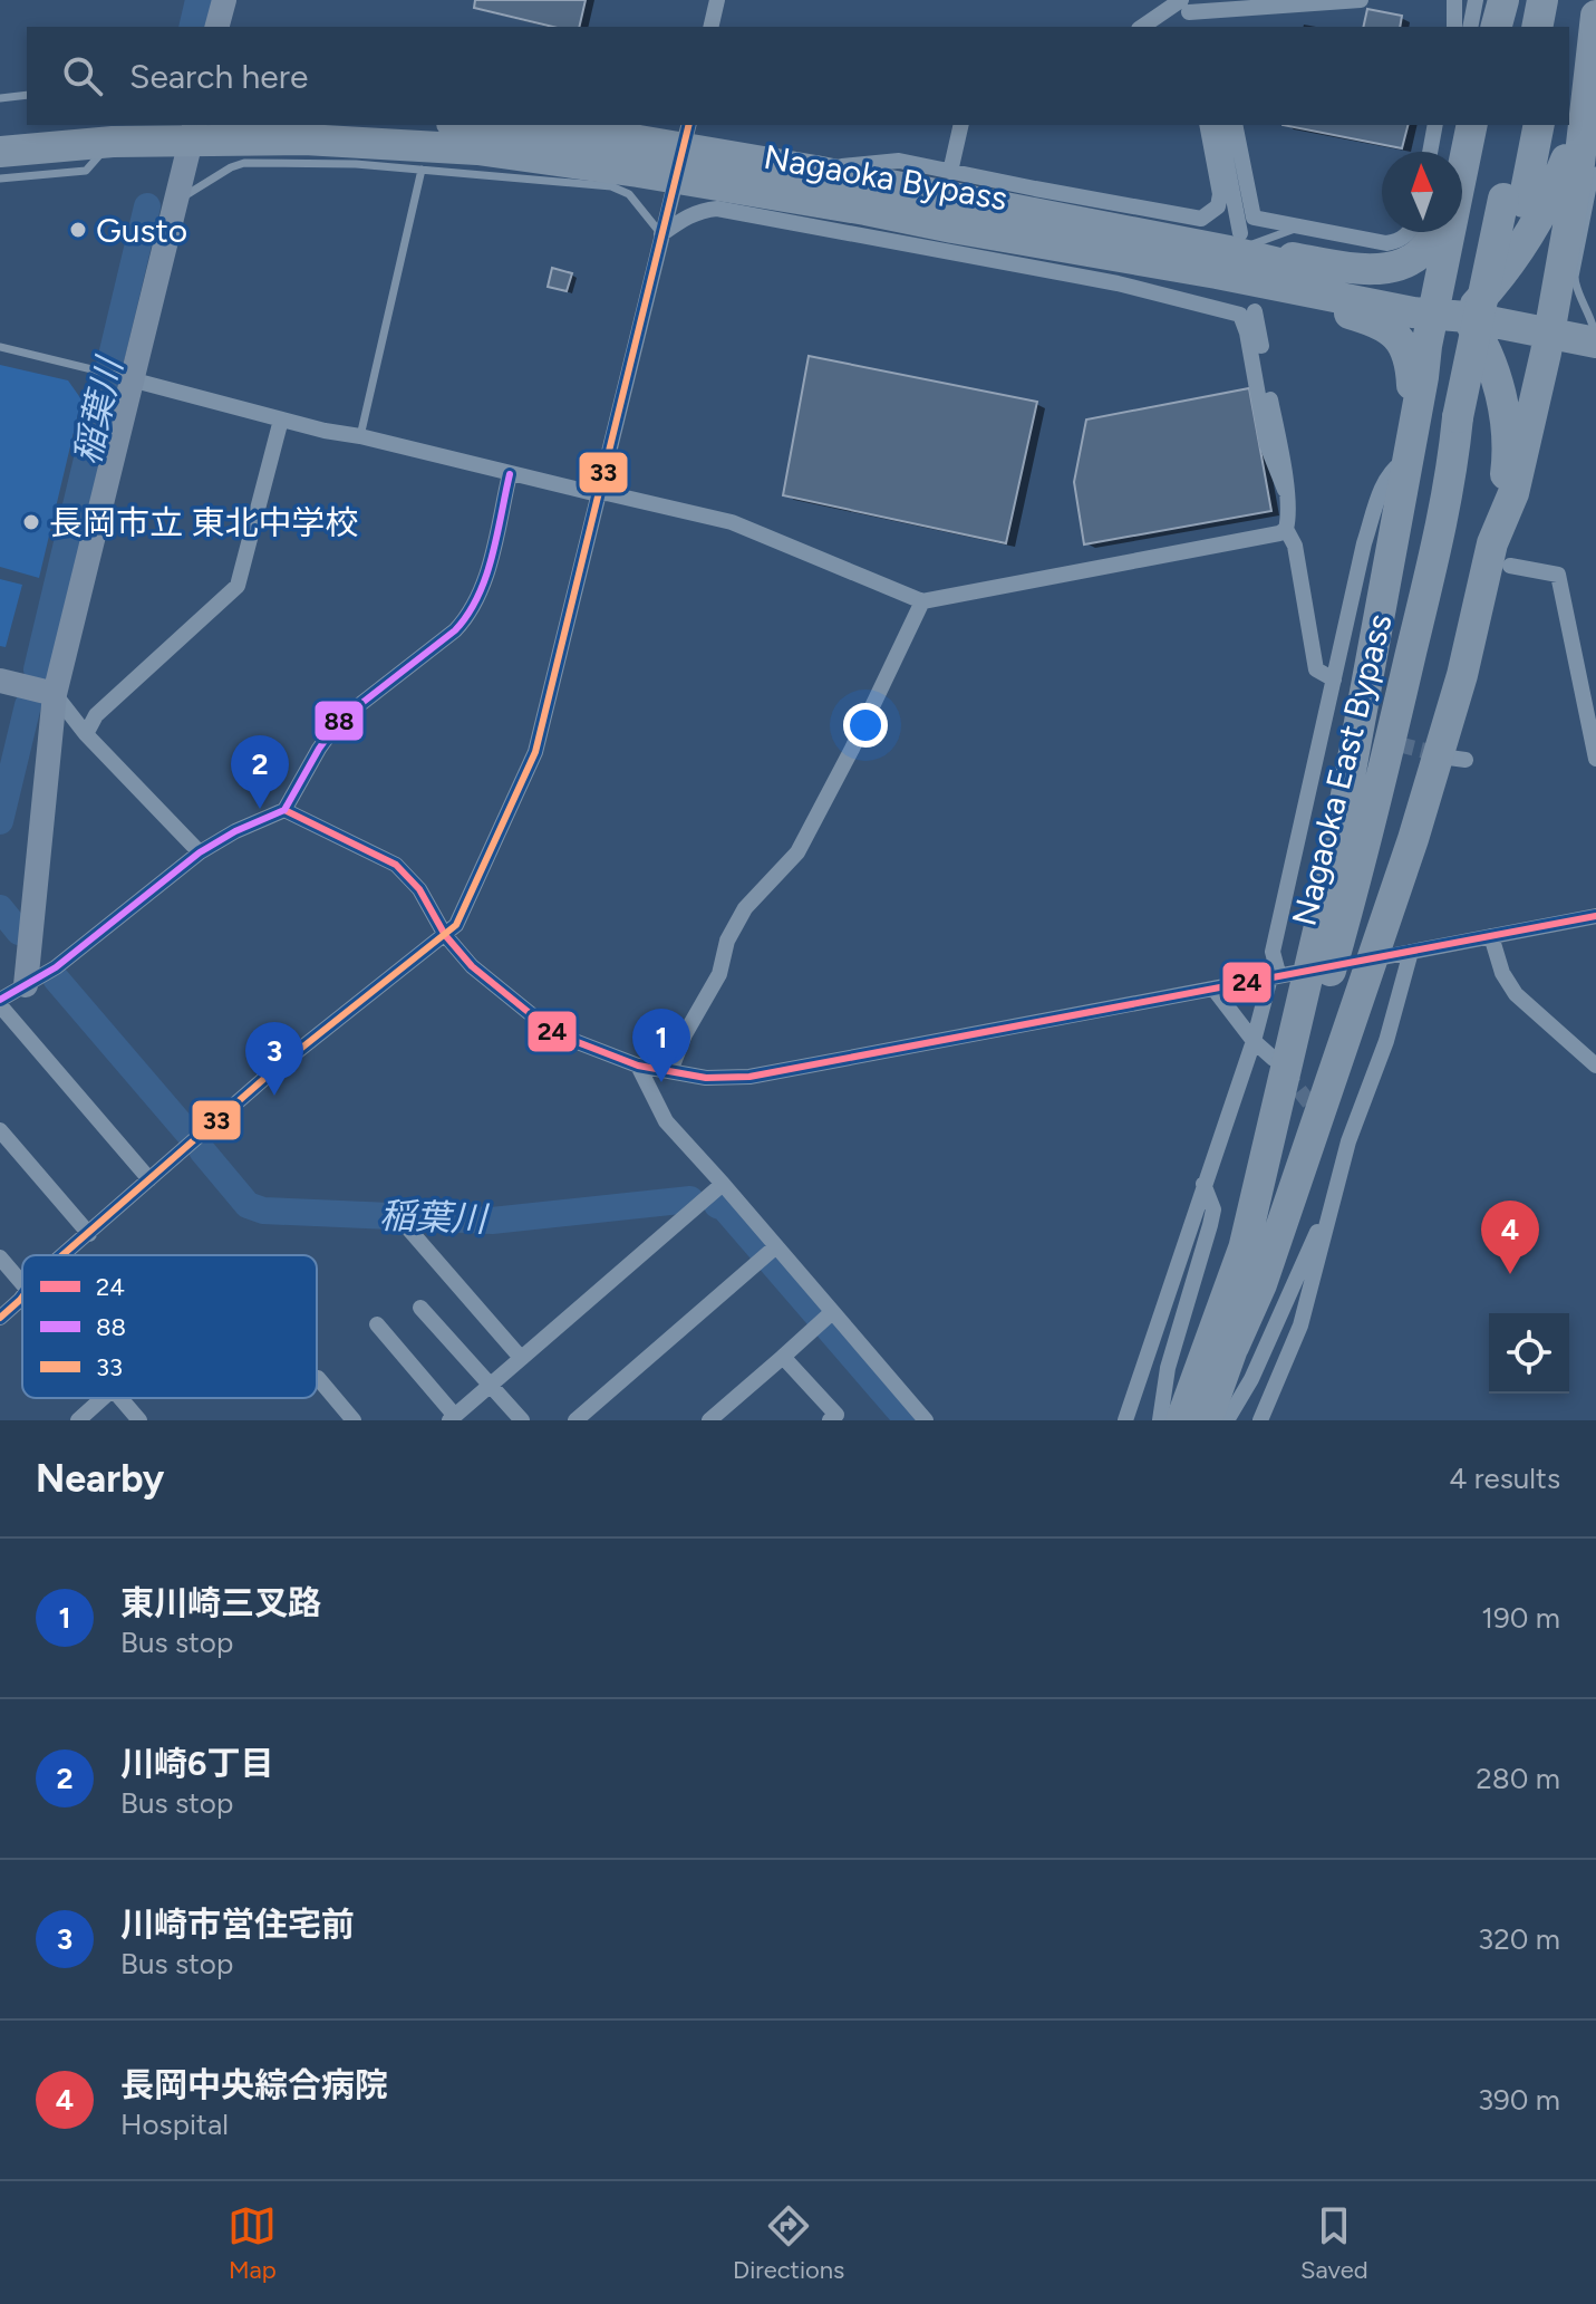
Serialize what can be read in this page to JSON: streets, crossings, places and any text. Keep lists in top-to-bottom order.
{
  "streets": {
    "highway": ["Nagaoka Bypass", "Nagaoka East Bypass"]
  },
  "crossings": [
    ["Nagaoka Bypass", "Nagaoka East Bypass"]
  ],
  "water": ["稲葉川"],
  "places": ["Gusto", "長岡市立 東北中学校"],
  "lines": ["transit line 33", "transit line 88", "transit line 24"],
  "legend": ["24", "88", "33"],
  "north": "top",
  "page": {
    "search": "Search here",
    "pins": [
      "2",
      "1",
      "3",
      "4"
    ],
    "heading": ["Nearby", "4 results"],
    "list": [
      {
        "mark": "1",
        "name": "東川崎三叉路",
        "note": "Bus stop",
        "value": "190 m"
      },
      {
        "mark": "2",
        "name": "川崎6丁目",
        "note": "Bus stop",
        "value": "280 m"
      },
      {
        "mark": "3",
        "name": "川崎市営住宅前",
        "note": "Bus stop",
        "value": "320 m"
      },
      {
        "mark": "4",
        "name": "長岡中央綜合病院",
        "note": "Hospital",
        "value": "390 m"
      }
    ],
    "nav": ["Map", "Directions", "Saved"]
  }
}
